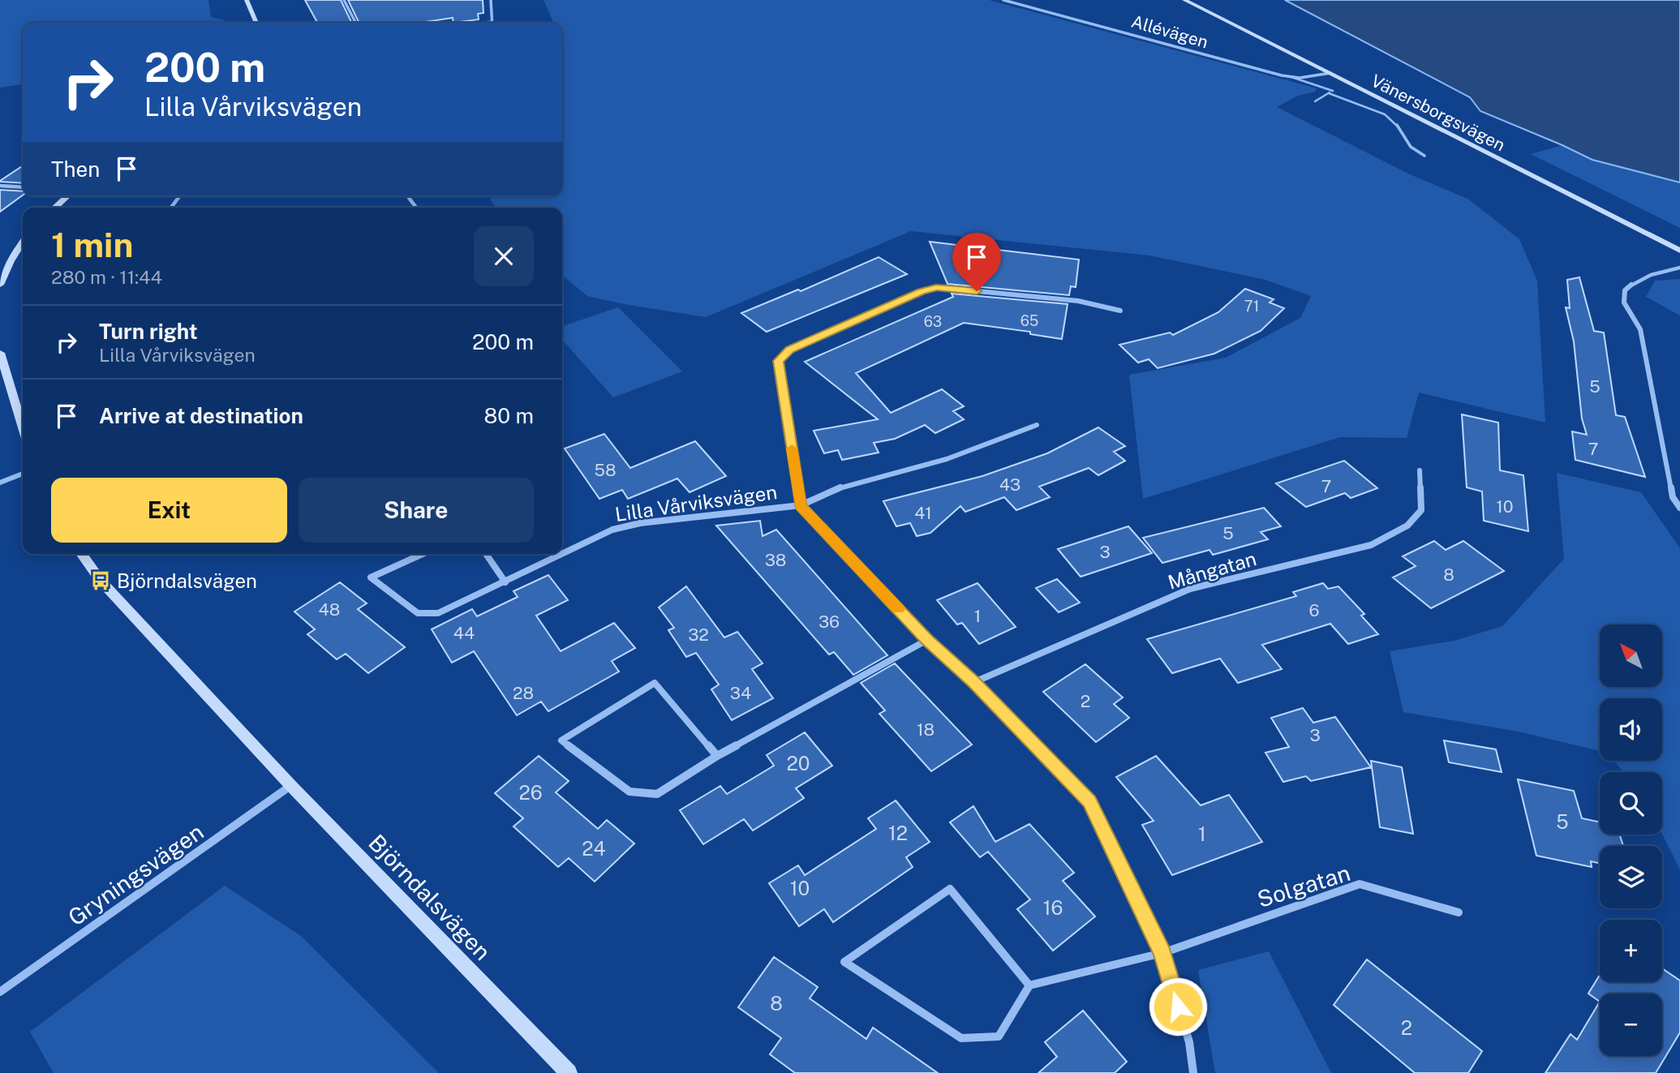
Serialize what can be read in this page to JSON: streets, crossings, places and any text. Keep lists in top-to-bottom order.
{
  "streets": {
    "street": [
      "Allévägen",
      "Vänersborgsvägen",
      "Lilla Vårviksvägen",
      "Mångatan",
      "Gryningsvägen",
      "Solgatan",
      "Björndalsvägen"
    ]
  },
  "crossings": [
    ["Allévägen", "Vänersborgsvägen"],
    ["Lilla Vårviksvägen", "Mångatan"],
    ["Lilla Vårviksvägen", "Solgatan"],
    ["Gryningsvägen", "Björndalsvägen"]
  ],
  "places": {
    "bus stop": ["Björndalsvägen"]
  },
  "house_numbers": [
    "71",
    "65",
    "63",
    "5",
    "7",
    "58",
    "43",
    "7",
    "10",
    "41",
    "5",
    "3",
    "38",
    "8",
    "48",
    "6",
    "1",
    "36",
    "44",
    "32",
    "28",
    "34",
    "2",
    "18",
    "3",
    "20",
    "26",
    "5",
    "12",
    "1",
    "24",
    "10",
    "16",
    "8",
    "2"
  ],
  "north": "top left",
  "page": {
    "turn": ["200 m", "Lilla Vårviksvägen"],
    "then": "Then",
    "heading": ["1 min", "280 m · 11:44"],
    "list": [
      {
        "name": "Turn right",
        "note": "Lilla Vårviksvägen",
        "value": "200 m"
      },
      {
        "name": "Arrive at destination",
        "value": "80 m"
      }
    ],
    "buttons": ["Exit", "Share"],
    "map_buttons": ["+", "−"]
  }
}
